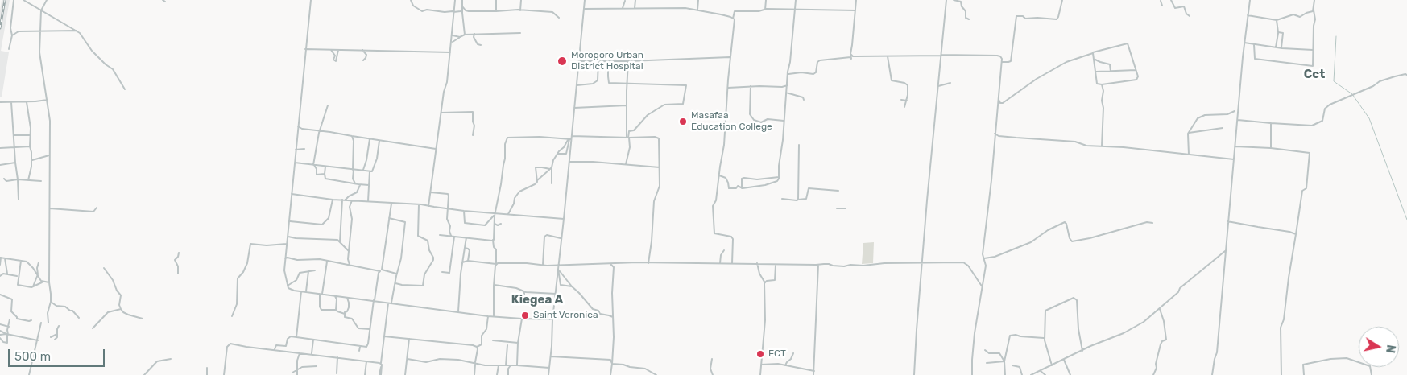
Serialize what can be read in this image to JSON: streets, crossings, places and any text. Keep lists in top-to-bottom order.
{
  "districts": ["Cct", "Kiegea A"],
  "places": [
    "Morogoro Urban District Hospital",
    "Masafaa Education College",
    "Saint Veronica",
    "FCT"
  ],
  "scale_bar": "500 m",
  "north": "right"
}
